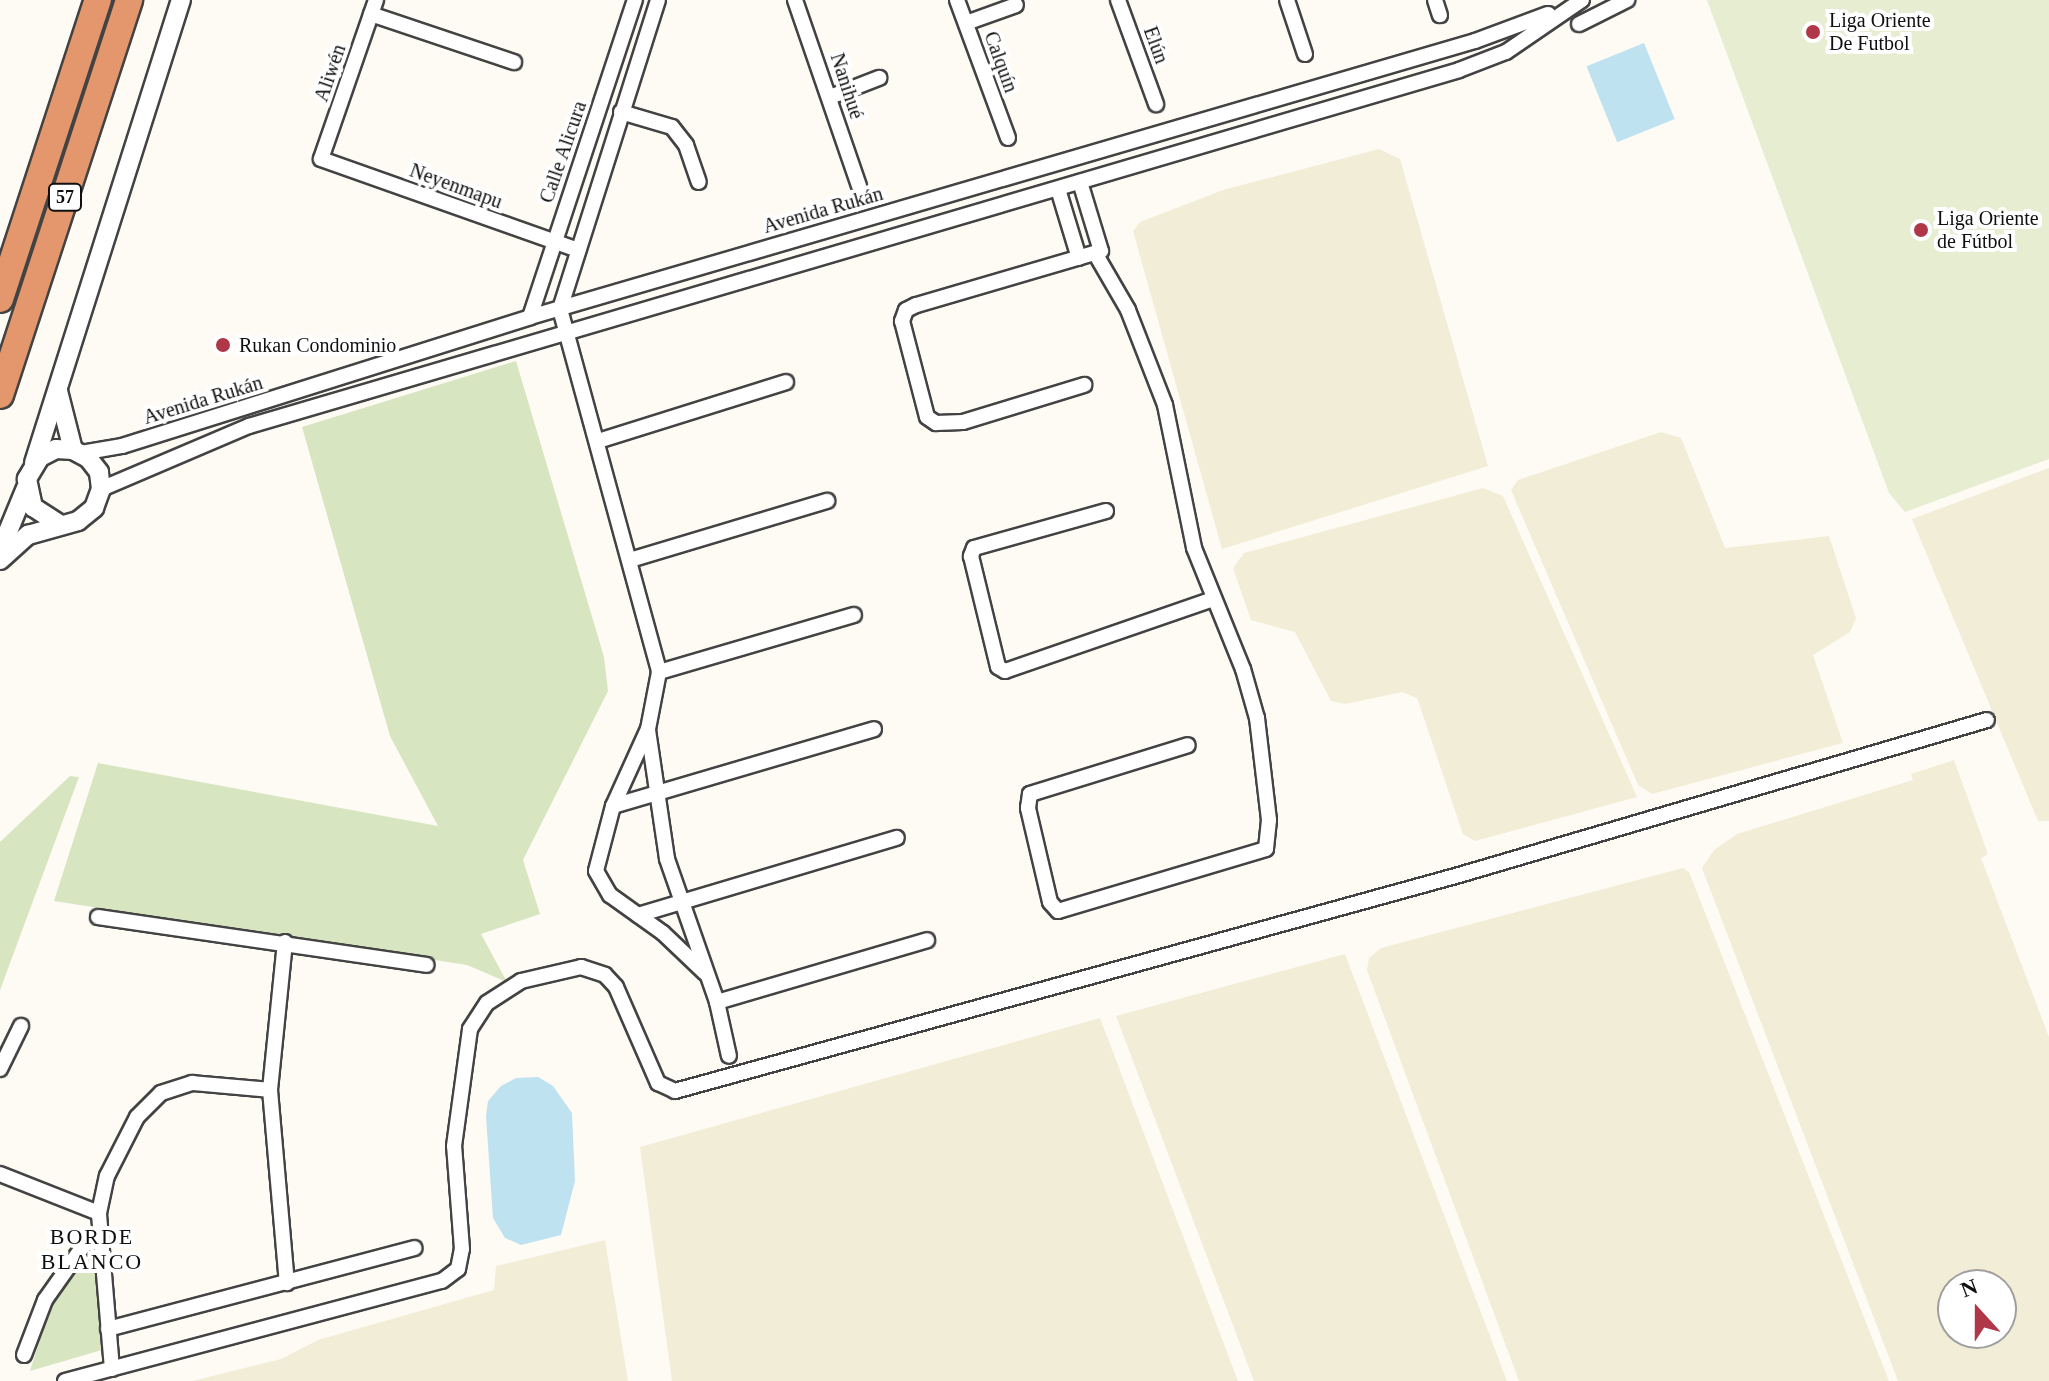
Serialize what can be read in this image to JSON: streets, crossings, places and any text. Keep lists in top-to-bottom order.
{
  "streets": {
    "highway": ["57"],
    "street": [
      "Elún",
      "Calquín",
      "Aliwén",
      "Nanihué",
      "Calle Alicura",
      "Neyenmapu",
      "Avenida Rukán"
    ]
  },
  "crossings": [
    ["Aliwén", "Neyenmapu"],
    ["Calle Alicura", "Neyenmapu"],
    ["Calle Alicura", "Avenida Rukán"]
  ],
  "districts": ["BORDE BLANCO"],
  "places": ["Liga Oriente De Futbol", "Liga Oriente de Fútbol", "Rukan Condominio"],
  "north": "top"
}
